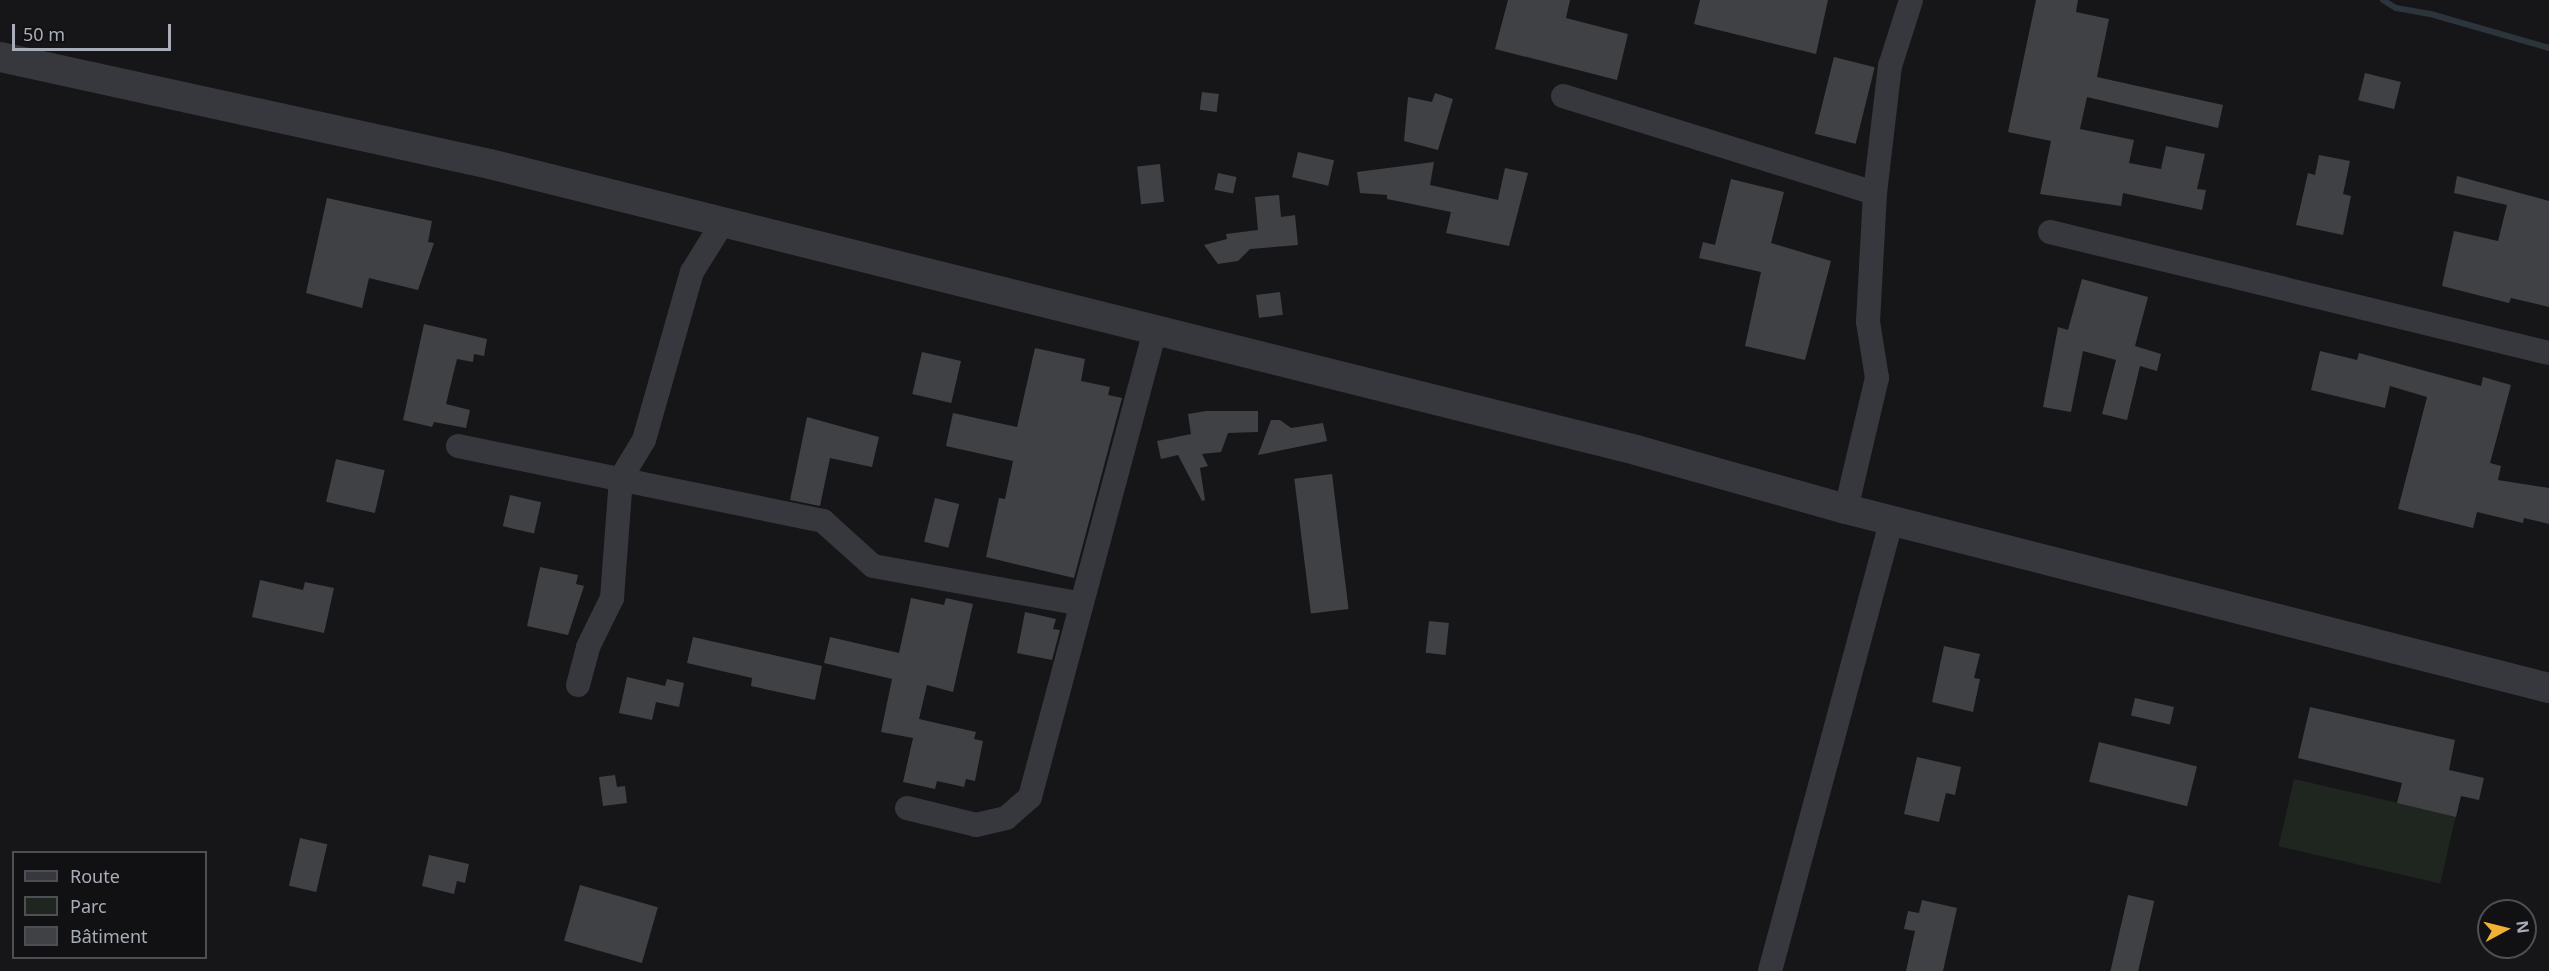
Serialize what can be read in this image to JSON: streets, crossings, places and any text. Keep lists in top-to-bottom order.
{
  "legend": ["Route", "Parc", "Bâtiment"],
  "scale_bar": "50 m",
  "north": "right"
}
